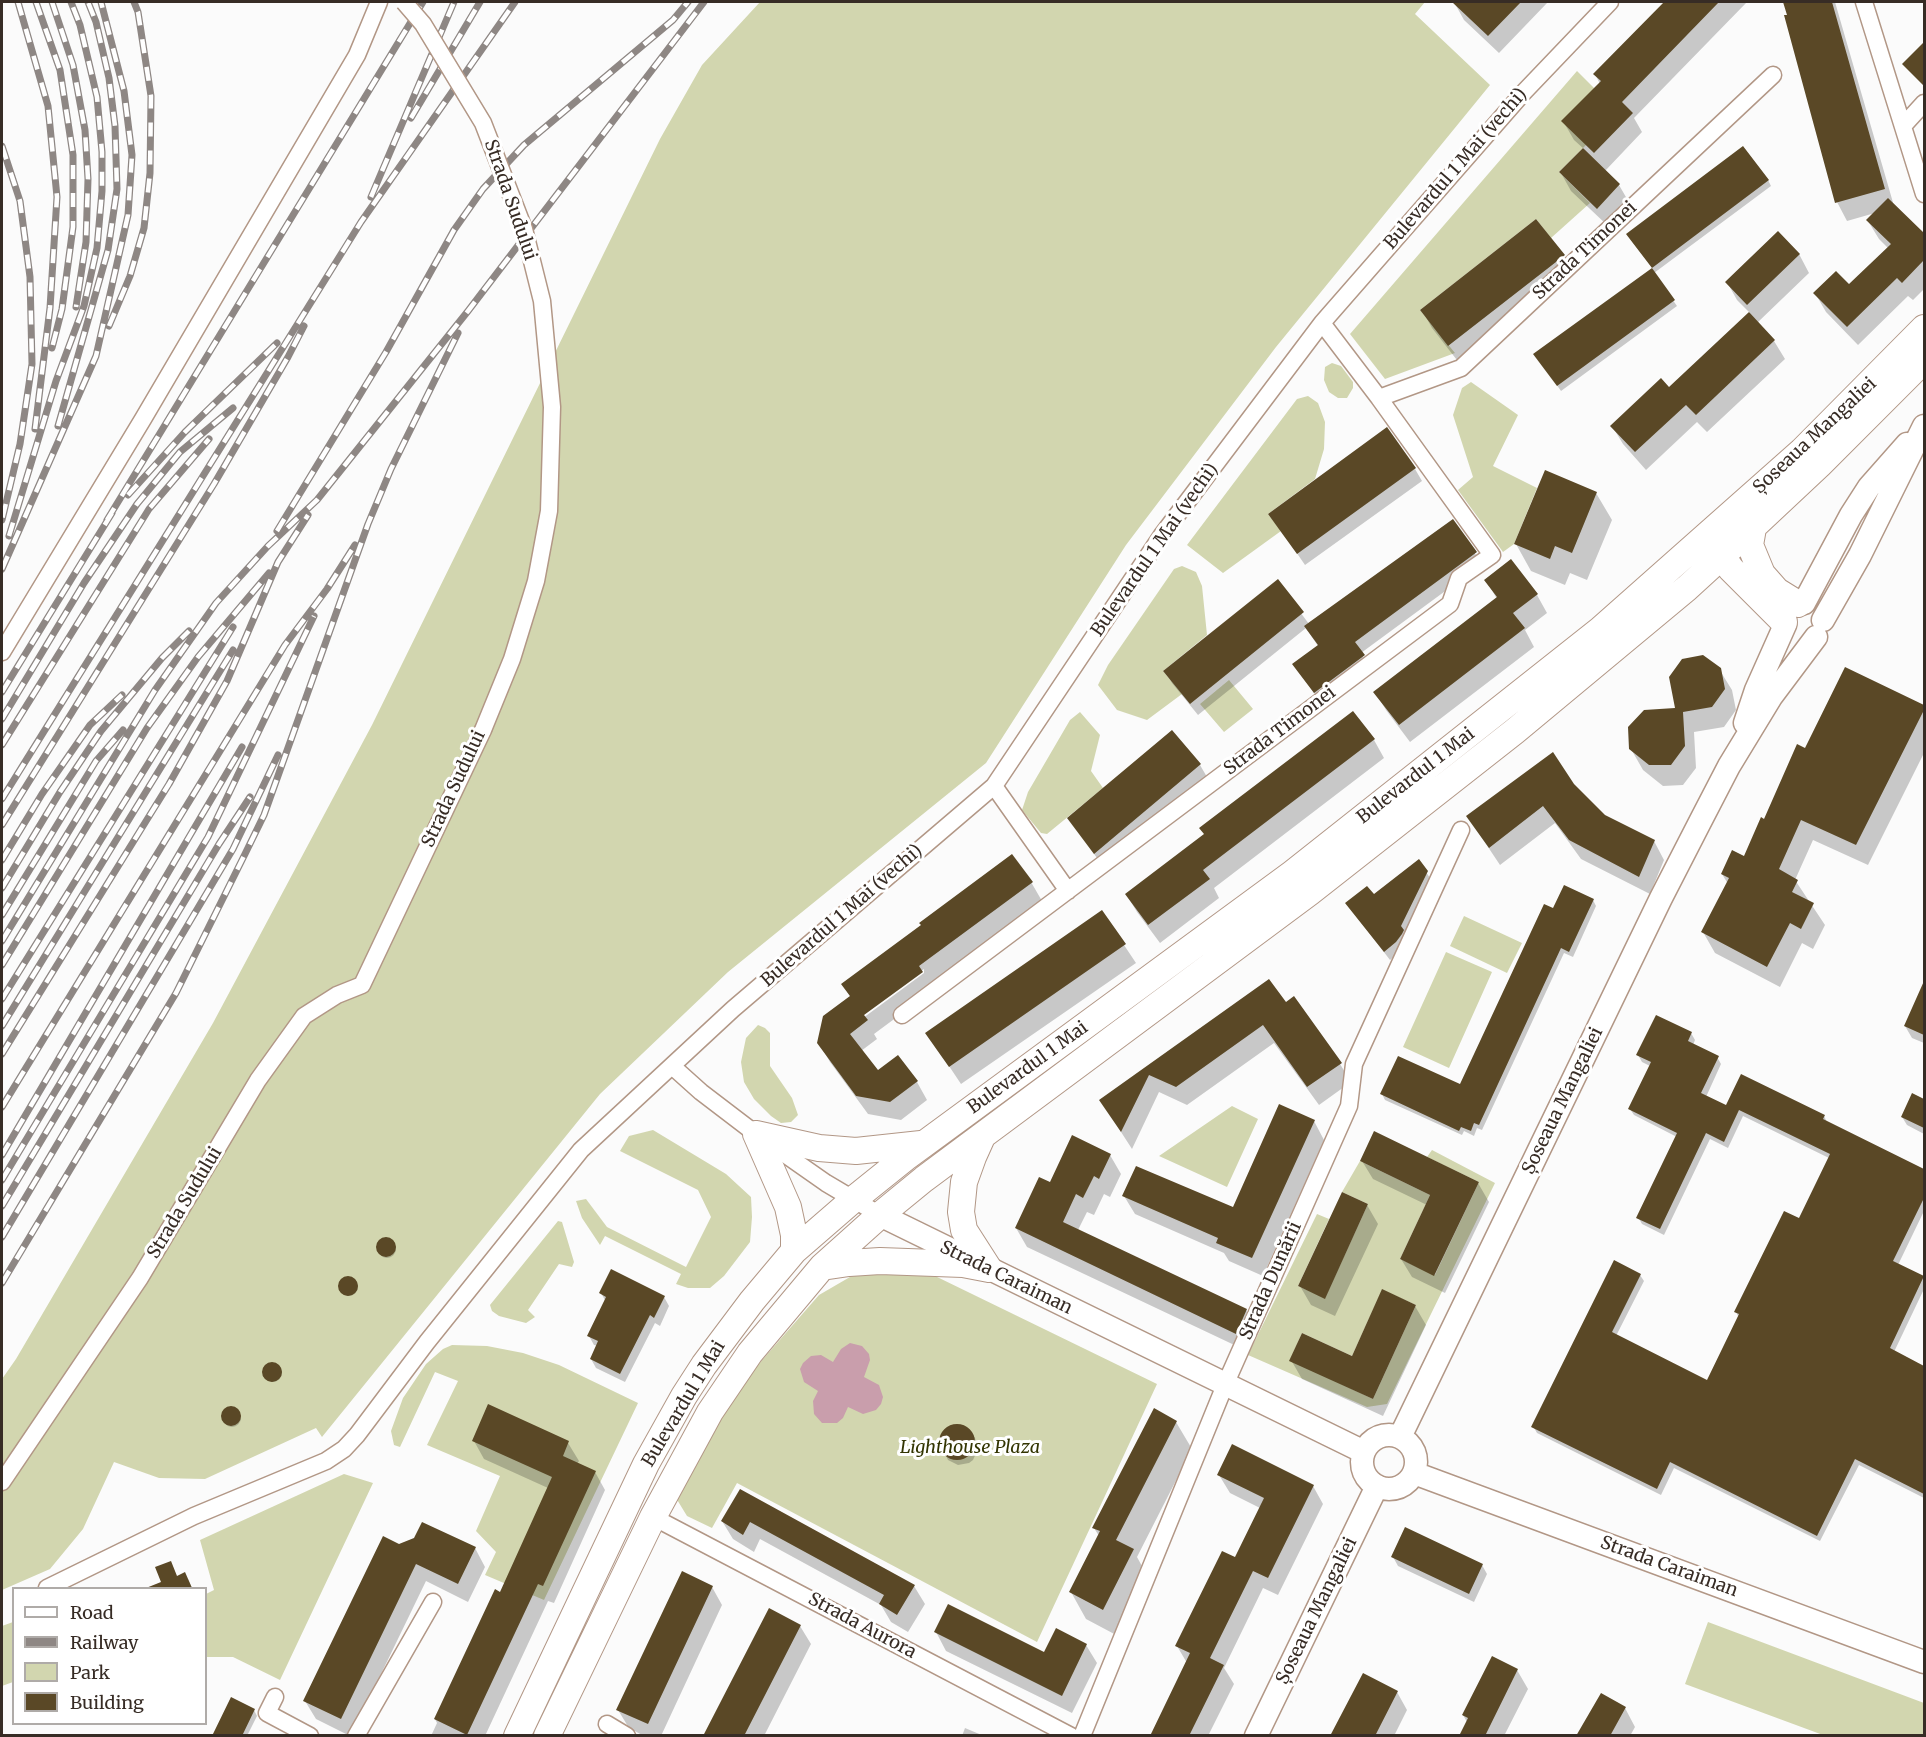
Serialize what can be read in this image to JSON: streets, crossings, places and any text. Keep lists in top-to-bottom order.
{
  "streets": {
    "main road": ["Șoseaua Mangaliei", "Bulevardul 1 Mai"],
    "street": [
      "Bulevardul 1 Mai (vechi)",
      "Strada Sudului",
      "Strada Timonei",
      "Strada Caraiman",
      "Strada Dunării",
      "Strada Aurora"
    ]
  },
  "crossings": [
    ["Bulevardul 1 Mai (vechi)", "Strada Timonei"],
    ["Bulevardul 1 Mai (vechi)", "Strada Caraiman"],
    ["Șoseaua Mangaliei", "Bulevardul 1 Mai"],
    ["Șoseaua Mangaliei", "Strada Caraiman"],
    ["Bulevardul 1 Mai", "Strada Caraiman"],
    ["Bulevardul 1 Mai", "Strada Aurora"],
    ["Strada Caraiman", "Strada Dunării"]
  ],
  "parks": ["Lighthouse Plaza"],
  "legend": [
    "Road",
    "Railway",
    "Park",
    "Building"
  ]
}
